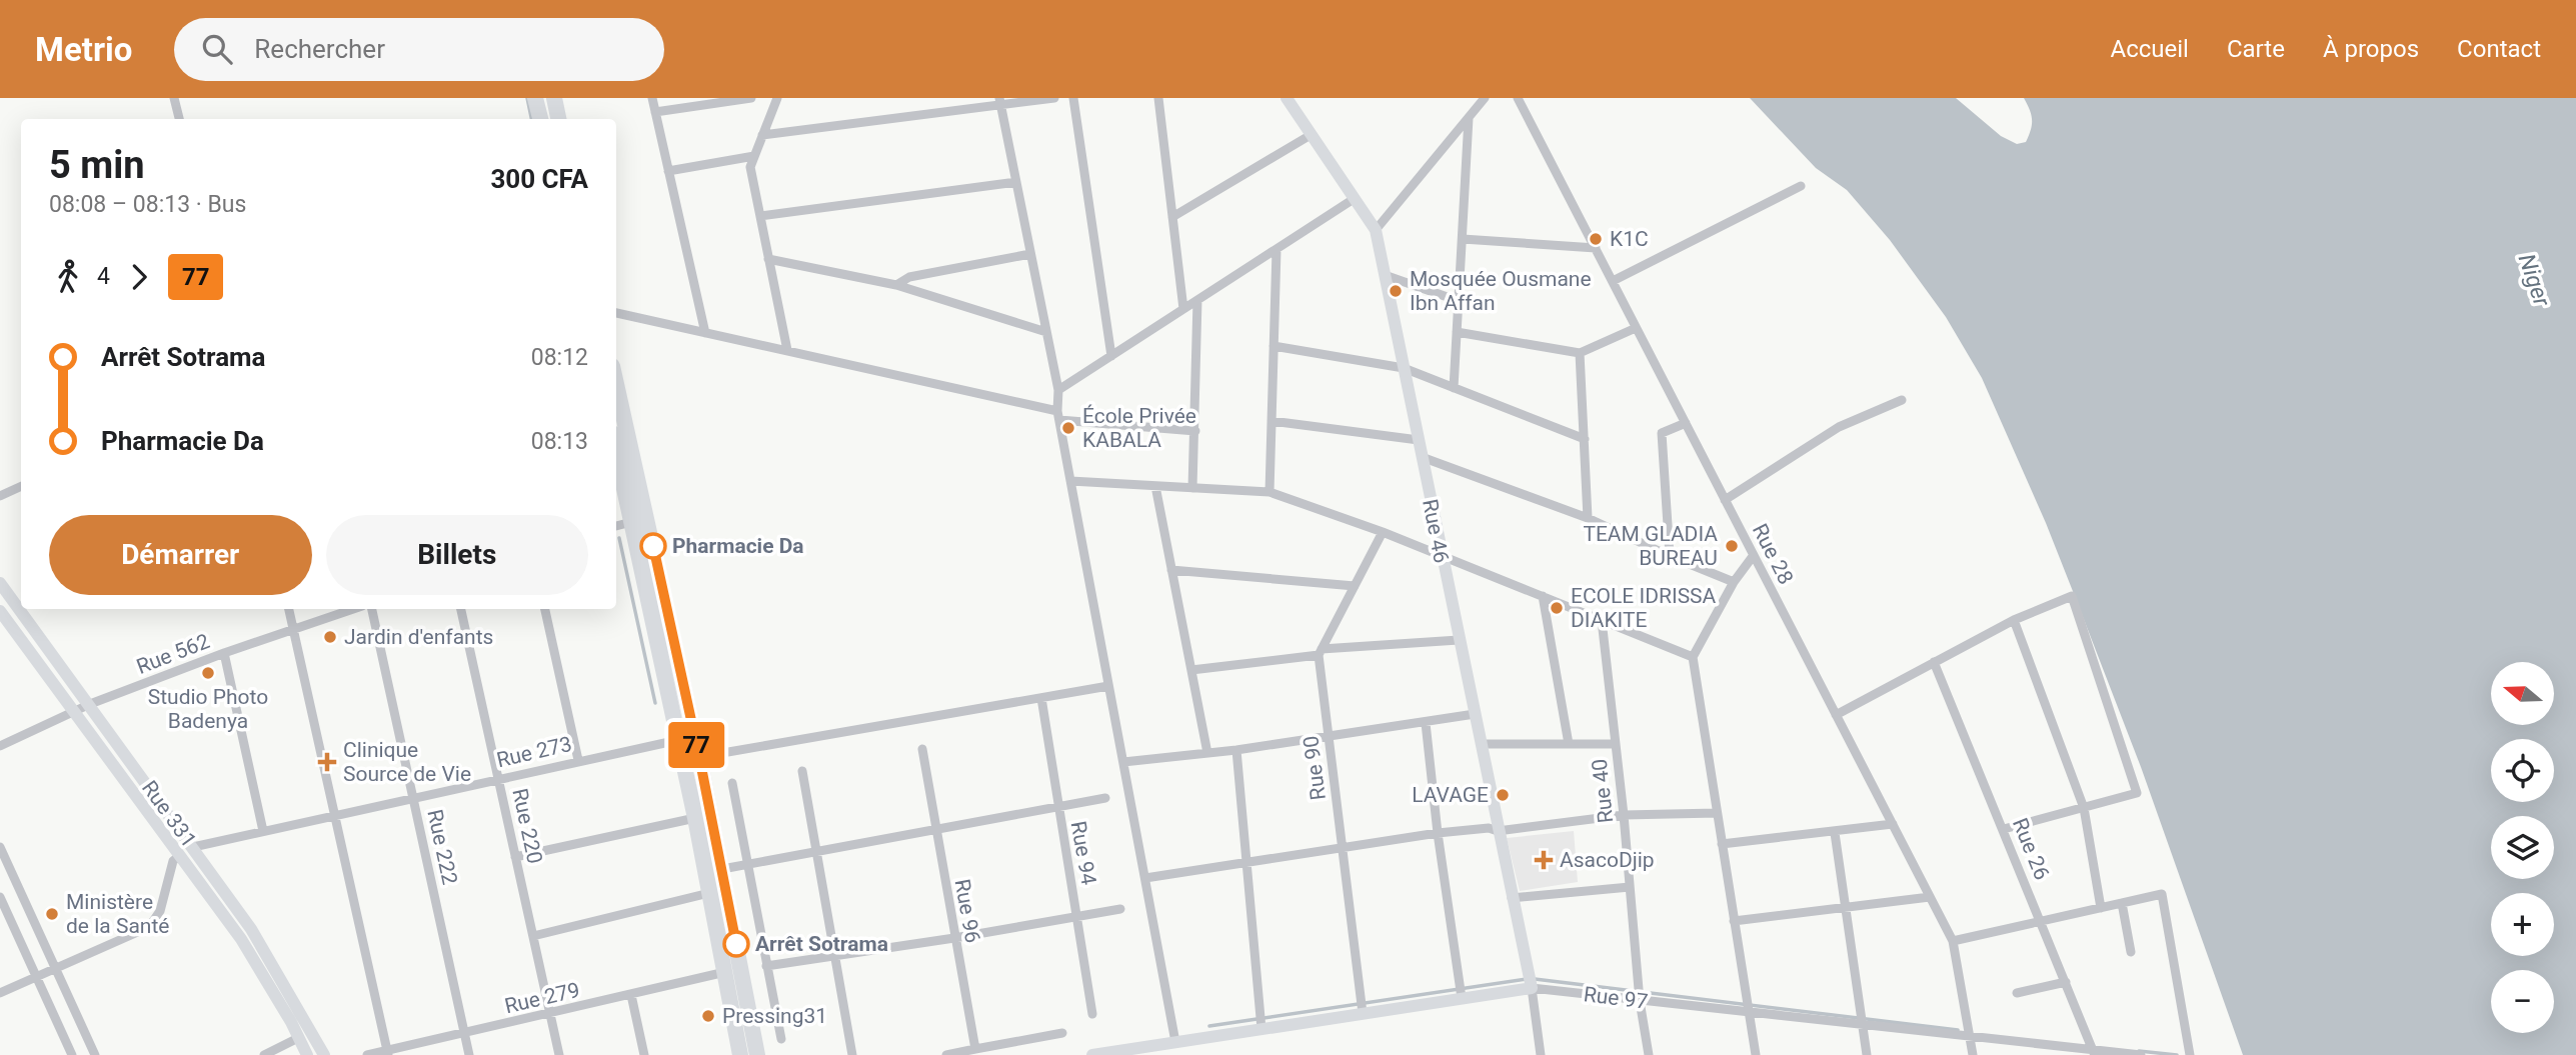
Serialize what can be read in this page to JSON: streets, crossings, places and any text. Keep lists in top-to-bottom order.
{
  "streets": {
    "street": [
      "Rue 46",
      "Rue 28",
      "Rue 562",
      "Rue 273",
      "Rue 90",
      "Rue 40",
      "Rue 331",
      "Rue 220",
      "Rue 222",
      "Rue 26",
      "Rue 94",
      "Rue 96",
      "Rue 279",
      "Rue 97"
    ]
  },
  "crossings": [
    ["Rue 46", "Rue 97"],
    ["Rue 28", "Rue 97"],
    ["Rue 562", "Rue 331"],
    ["Rue 273", "Rue 331"],
    ["Rue 273", "Rue 220"],
    ["Rue 273", "Rue 222"],
    ["Rue 90", "Rue 97"],
    ["Rue 40", "Rue 97"],
    ["Rue 220", "Rue 279"],
    ["Rue 222", "Rue 279"],
    ["Rue 26", "Rue 97"]
  ],
  "water": ["Niger"],
  "places": {
    "other": [
      "K1C",
      "Mosquée Ousmane Ibn Affan",
      "École Privée KABALA",
      "Pharmacie Da",
      "TEAM GLADIA BUREAU",
      "ECOLE IDRISSA DIAKITE",
      "Jardin d'enfants",
      "Studio Photo Badenya",
      "LAVAGE",
      "Ministère de la Santé",
      "Arrêt Sotrama",
      "Pressing31"
    ],
    "health": ["Clinique Source de Vie", "AsacoDjip"]
  },
  "lines": ["bus line 77"],
  "north": "left",
  "page": {
    "header": "Metrio",
    "search": "Rechercher",
    "nav": [
      "Accueil",
      "Carte",
      "À propos",
      "Contact"
    ],
    "on_map": "77",
    "heading": ["5 min", "08:08 – 08:13 · Bus", "300 CFA"],
    "legs": ["4", "77"],
    "list": [
      {
        "name": "Arrêt Sotrama",
        "value": "08:12"
      },
      {
        "name": "Pharmacie Da",
        "value": "08:13"
      }
    ],
    "buttons": ["Démarrer", "Billets"],
    "map_buttons": ["+", "−"]
  }
}
